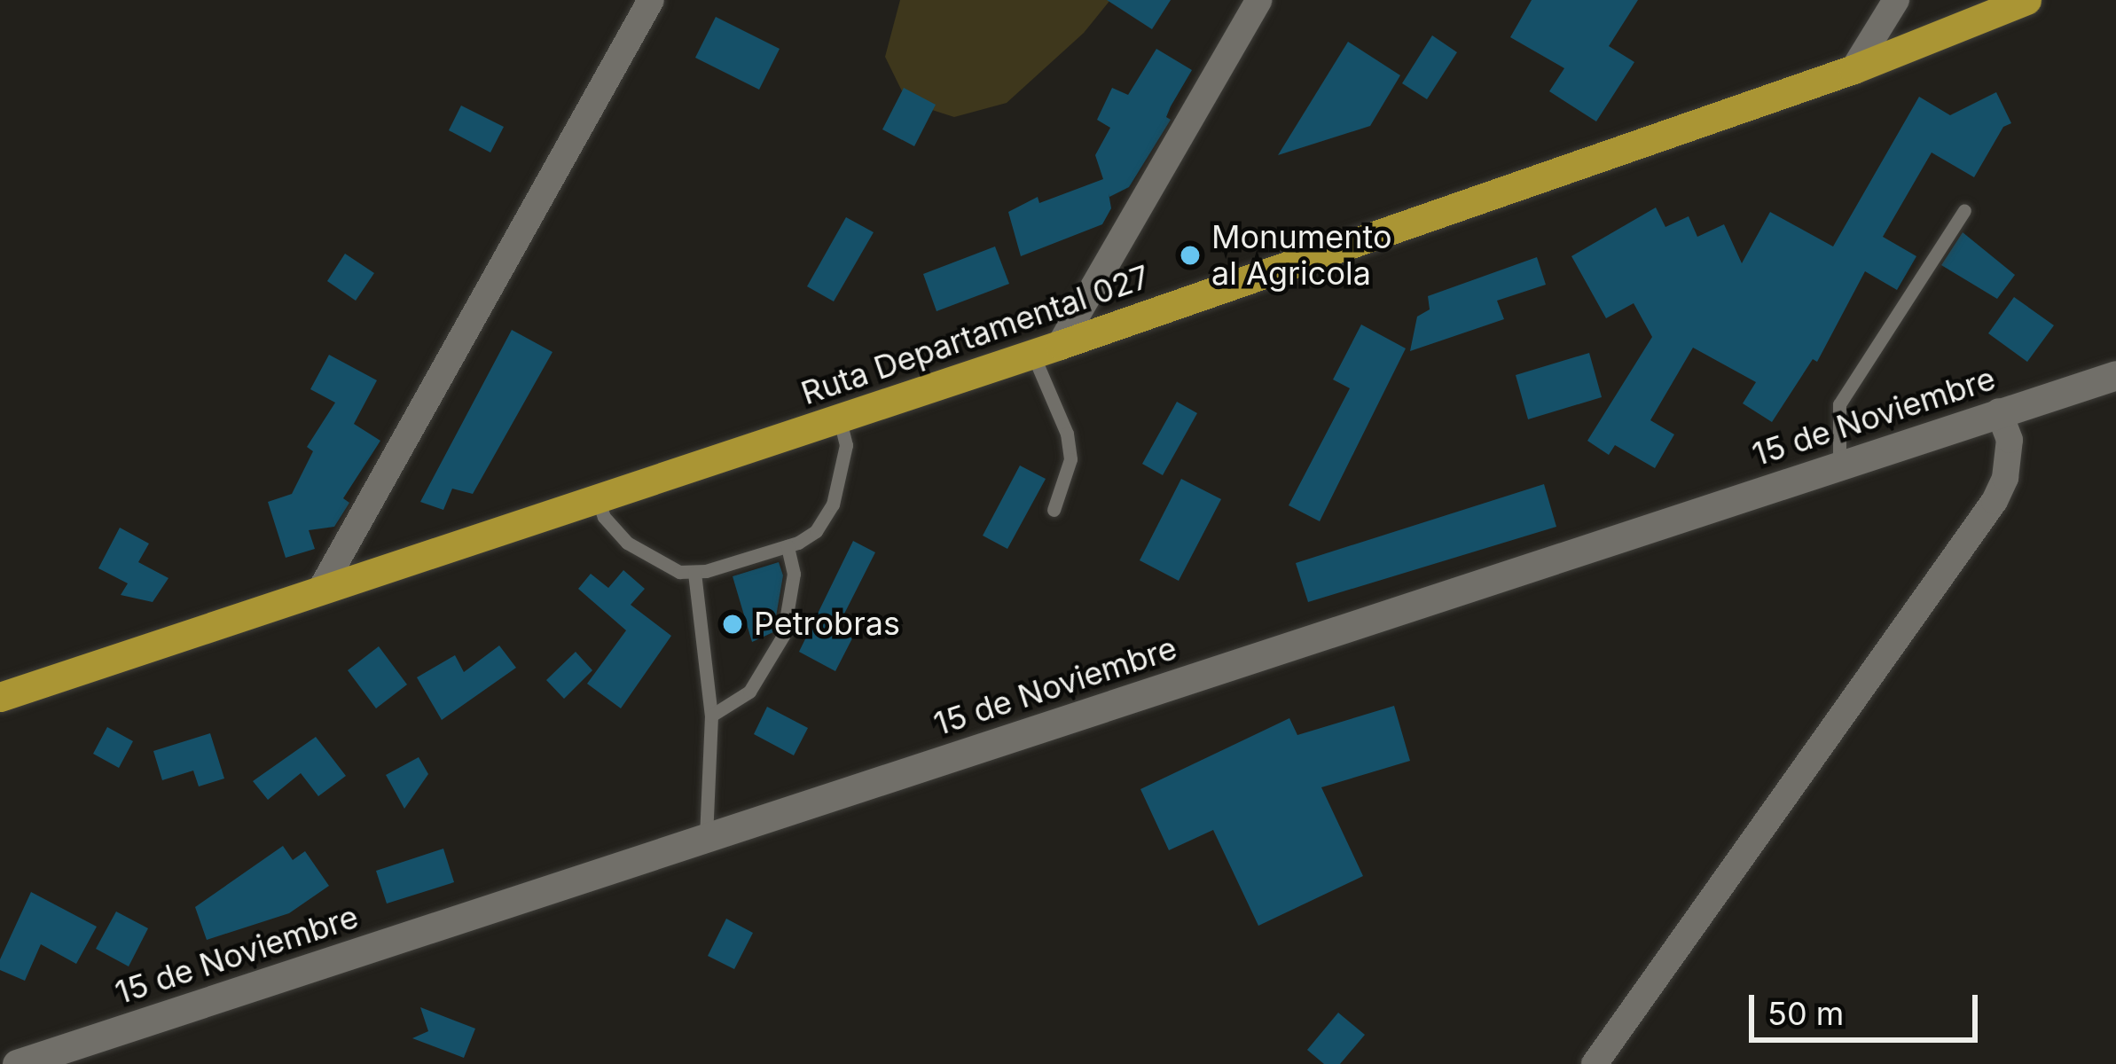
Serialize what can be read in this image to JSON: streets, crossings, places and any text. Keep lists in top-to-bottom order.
{
  "streets": {
    "main road": ["Ruta Departamental 027"],
    "street": ["15 de Noviembre"]
  },
  "places": ["Monumento al Agricola", "Petrobras"],
  "scale_bar": "50 m"
}
